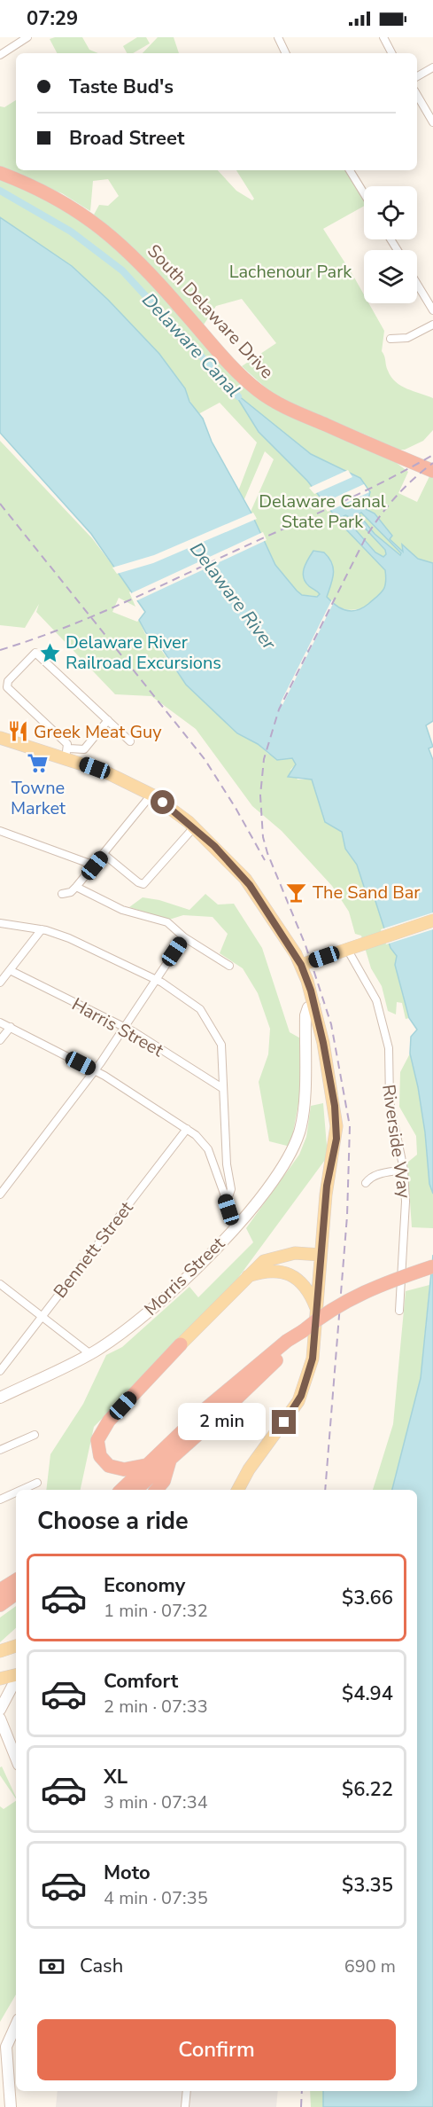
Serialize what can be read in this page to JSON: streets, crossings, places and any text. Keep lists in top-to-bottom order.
{
  "streets": {
    "highway": ["South Delaware Drive"],
    "street": [
      "Harris Street",
      "Riverside Way",
      "Bennett Street",
      "Morris Street"
    ]
  },
  "water": ["Delaware Canal", "Delaware River"],
  "parks": ["Lachenour Park", "Delaware Canal State Park"],
  "places": {
    "place": ["Delaware River Railroad Excursions"],
    "restaurant": ["Greek Meat Guy"],
    "supermarket": ["Towne Market"],
    "bar": ["The Sand Bar"]
  },
  "page": {
    "status": "07:29",
    "banner": ["Taste Bud's", "Broad Street"],
    "bubble": "2 min",
    "heading": "Choose a ride",
    "list": [
      {
        "name": "Economy",
        "note": "1 min · 07:32",
        "value": "$3.66"
      },
      {
        "name": "Comfort",
        "note": "2 min · 07:33",
        "value": "$4.94"
      },
      {
        "name": "XL",
        "note": "3 min · 07:34",
        "value": "$6.22"
      },
      {
        "name": "Moto",
        "note": "4 min · 07:35",
        "value": "$3.35"
      }
    ],
    "pay": ["Cash", "690 m"],
    "buttons": "Confirm"
  }
}
